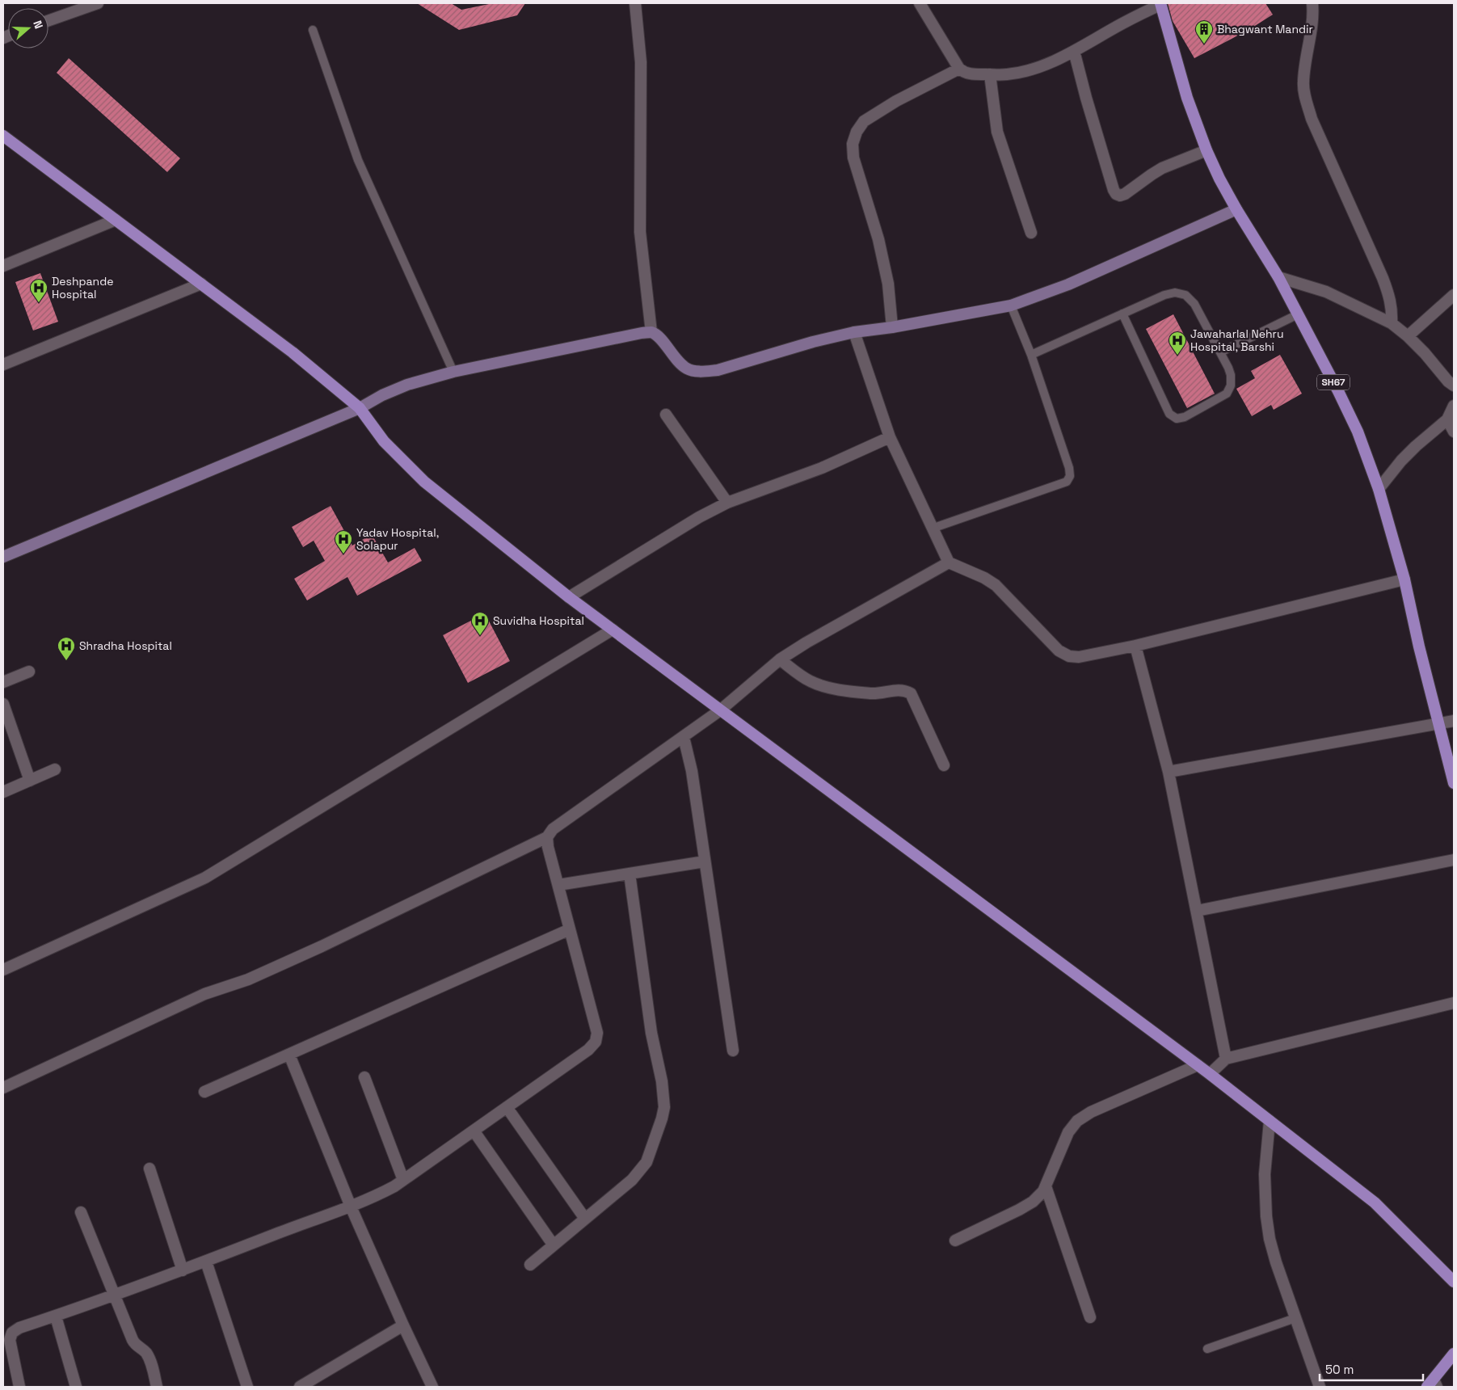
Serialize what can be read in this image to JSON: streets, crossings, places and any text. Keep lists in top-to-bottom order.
{
  "streets": {
    "main road": ["SH67"]
  },
  "places": {
    "building": ["Bhagwant Mandir"],
    "hospital": [
      "Deshpande Hospital",
      "Jawaharlal Nehru Hospital, Barshi",
      "Yadav Hospital, Solapur",
      "Suvidha Hospital",
      "Shradha Hospital"
    ]
  },
  "scale_bar": "50 m",
  "north": "right"
}
